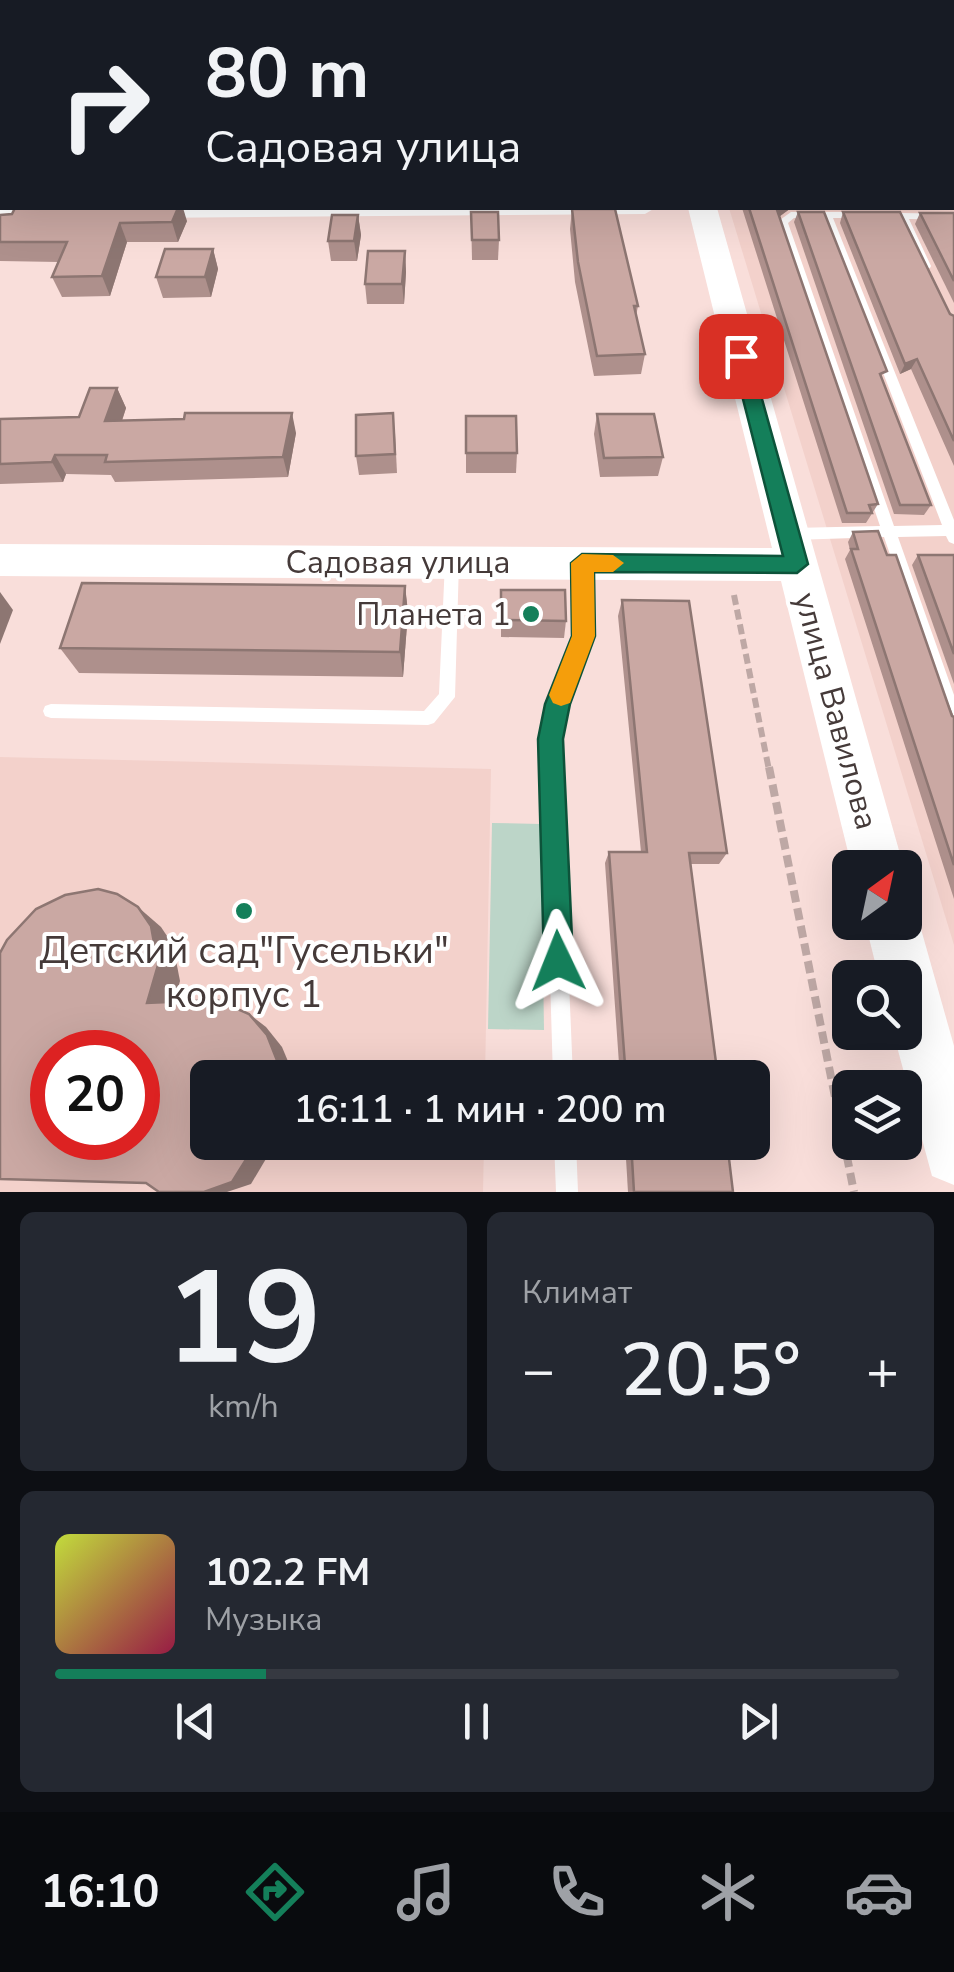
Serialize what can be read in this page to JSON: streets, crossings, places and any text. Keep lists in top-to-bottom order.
{
  "streets": {
    "street": ["Садовая улица", "улица Вавилова"]
  },
  "crossings": [
    ["Садовая улица", "улица Вавилова"]
  ],
  "places": ["Планета 1", "Детский сад\"Гусельки\" корпус 1"],
  "north": "top right",
  "page": {
    "turn": ["80 m", "Садовая улица"],
    "limit": "20",
    "trip": "16:11 · 1 мин · 200 m",
    "tile": [
      ["19", "km/h"],
      "Климат"
    ],
    "heat": ["−", "20.5°", "+"],
    "song": ["102.2 FM", "Музыка"],
    "tabs": "16:10"
  }
}
